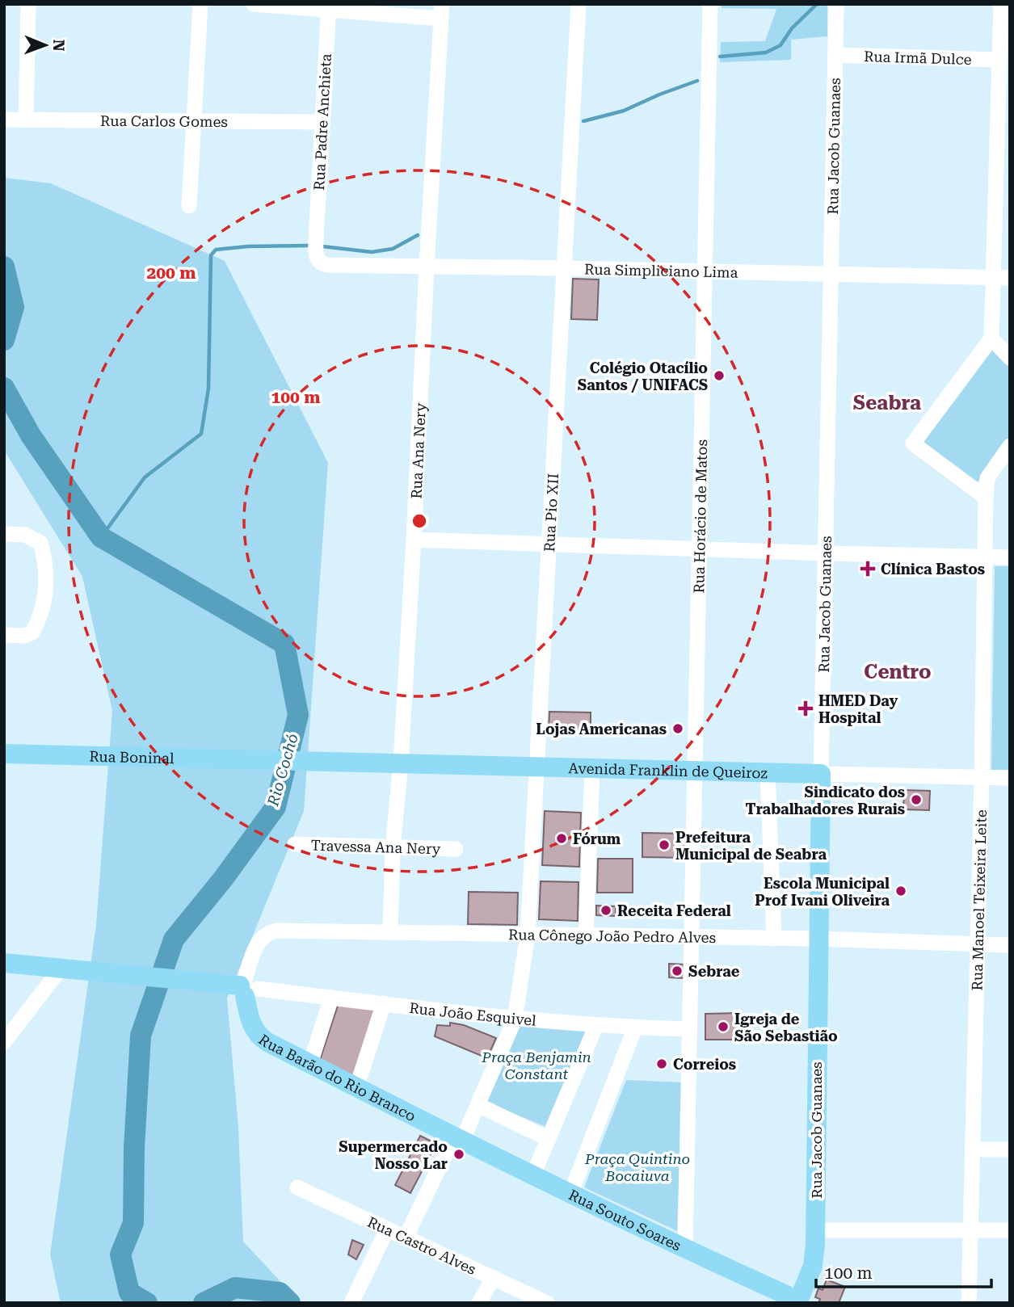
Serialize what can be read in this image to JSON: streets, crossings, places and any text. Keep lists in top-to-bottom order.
{
  "streets": {
    "main road": [
      "Rua Jacob Guanaes",
      "Rua Boninal",
      "Avenida Franklin de Queiroz",
      "Rua Barão do Rio Branco",
      "Rua Souto Soares"
    ],
    "street": [
      "Rua Irmã Dulce",
      "Rua Carlos Gomes",
      "Rua Padre Anchieta",
      "Rua Simpliciano Lima",
      "Rua Ana Nery",
      "Rua Pio XII",
      "Rua Horácio de Matos",
      "Travessa Ana Nery",
      "Rua Manoel Teixeira Leite",
      "Rua Cônego João Pedro Alves",
      "Rua João Esquivel",
      "Rua Castro Alves"
    ]
  },
  "crossings": [
    ["Rua Irmã Dulce", "Rua Jacob Guanaes"],
    ["Rua Carlos Gomes", "Rua Padre Anchieta"],
    ["Rua Padre Anchieta", "Rua Simpliciano Lima"],
    ["Rua Jacob Guanaes", "Rua Simpliciano Lima"],
    ["Rua Jacob Guanaes", "Avenida Franklin de Queiroz"],
    ["Rua Jacob Guanaes", "Rua Cônego João Pedro Alves"],
    ["Rua Jacob Guanaes", "Rua Souto Soares"],
    ["Rua Simpliciano Lima", "Rua Ana Nery"],
    ["Rua Simpliciano Lima", "Rua Pio XII"],
    ["Rua Simpliciano Lima", "Rua Horácio de Matos"],
    ["Rua Ana Nery", "Avenida Franklin de Queiroz"],
    ["Rua Ana Nery", "Travessa Ana Nery"],
    ["Rua Ana Nery", "Rua Cônego João Pedro Alves"],
    ["Rua Pio XII", "Avenida Franklin de Queiroz"],
    ["Rua Pio XII", "Rua Cônego João Pedro Alves"],
    ["Rua Pio XII", "Rua João Esquivel"],
    ["Rua Horácio de Matos", "Avenida Franklin de Queiroz"],
    ["Rua Horácio de Matos", "Rua Cônego João Pedro Alves"],
    ["Rua Horácio de Matos", "Rua João Esquivel"],
    ["Rua Boninal", "Avenida Franklin de Queiroz"],
    ["Avenida Franklin de Queiroz", "Rua Manoel Teixeira Leite"],
    ["Rua Manoel Teixeira Leite", "Rua Cônego João Pedro Alves"],
    ["Rua Cônego João Pedro Alves", "Rua João Esquivel"],
    ["Rua Cônego João Pedro Alves", "Rua Barão do Rio Branco"],
    ["Rua João Esquivel", "Rua Barão do Rio Branco"],
    ["Rua Barão do Rio Branco", "Rua Souto Soares"]
  ],
  "districts": ["Seabra", "Centro"],
  "water": ["Rio Cochó"],
  "parks": ["Praça Benjamin Constant", "Praça Quintino Bocaiuva"],
  "places": {
    "other": [
      "Colégio Otacílio Santos / UNIFACS",
      "Lojas Americanas",
      "Sindicato dos Trabalhadores Rurais",
      "Fórum",
      "Prefeitura Municipal de Seabra",
      "Escola Municipal Prof Ivani Oliveira",
      "Receita Federal",
      "Sebrae",
      "Igreja de São Sebastião",
      "Correios",
      "Supermercado Nosso Lar"
    ],
    "health": ["Clínica Bastos", "HMED Day Hospital"]
  },
  "scale_bar": "100 m",
  "north": "right",
  "rings": ["200 m", "100 m"]
}
